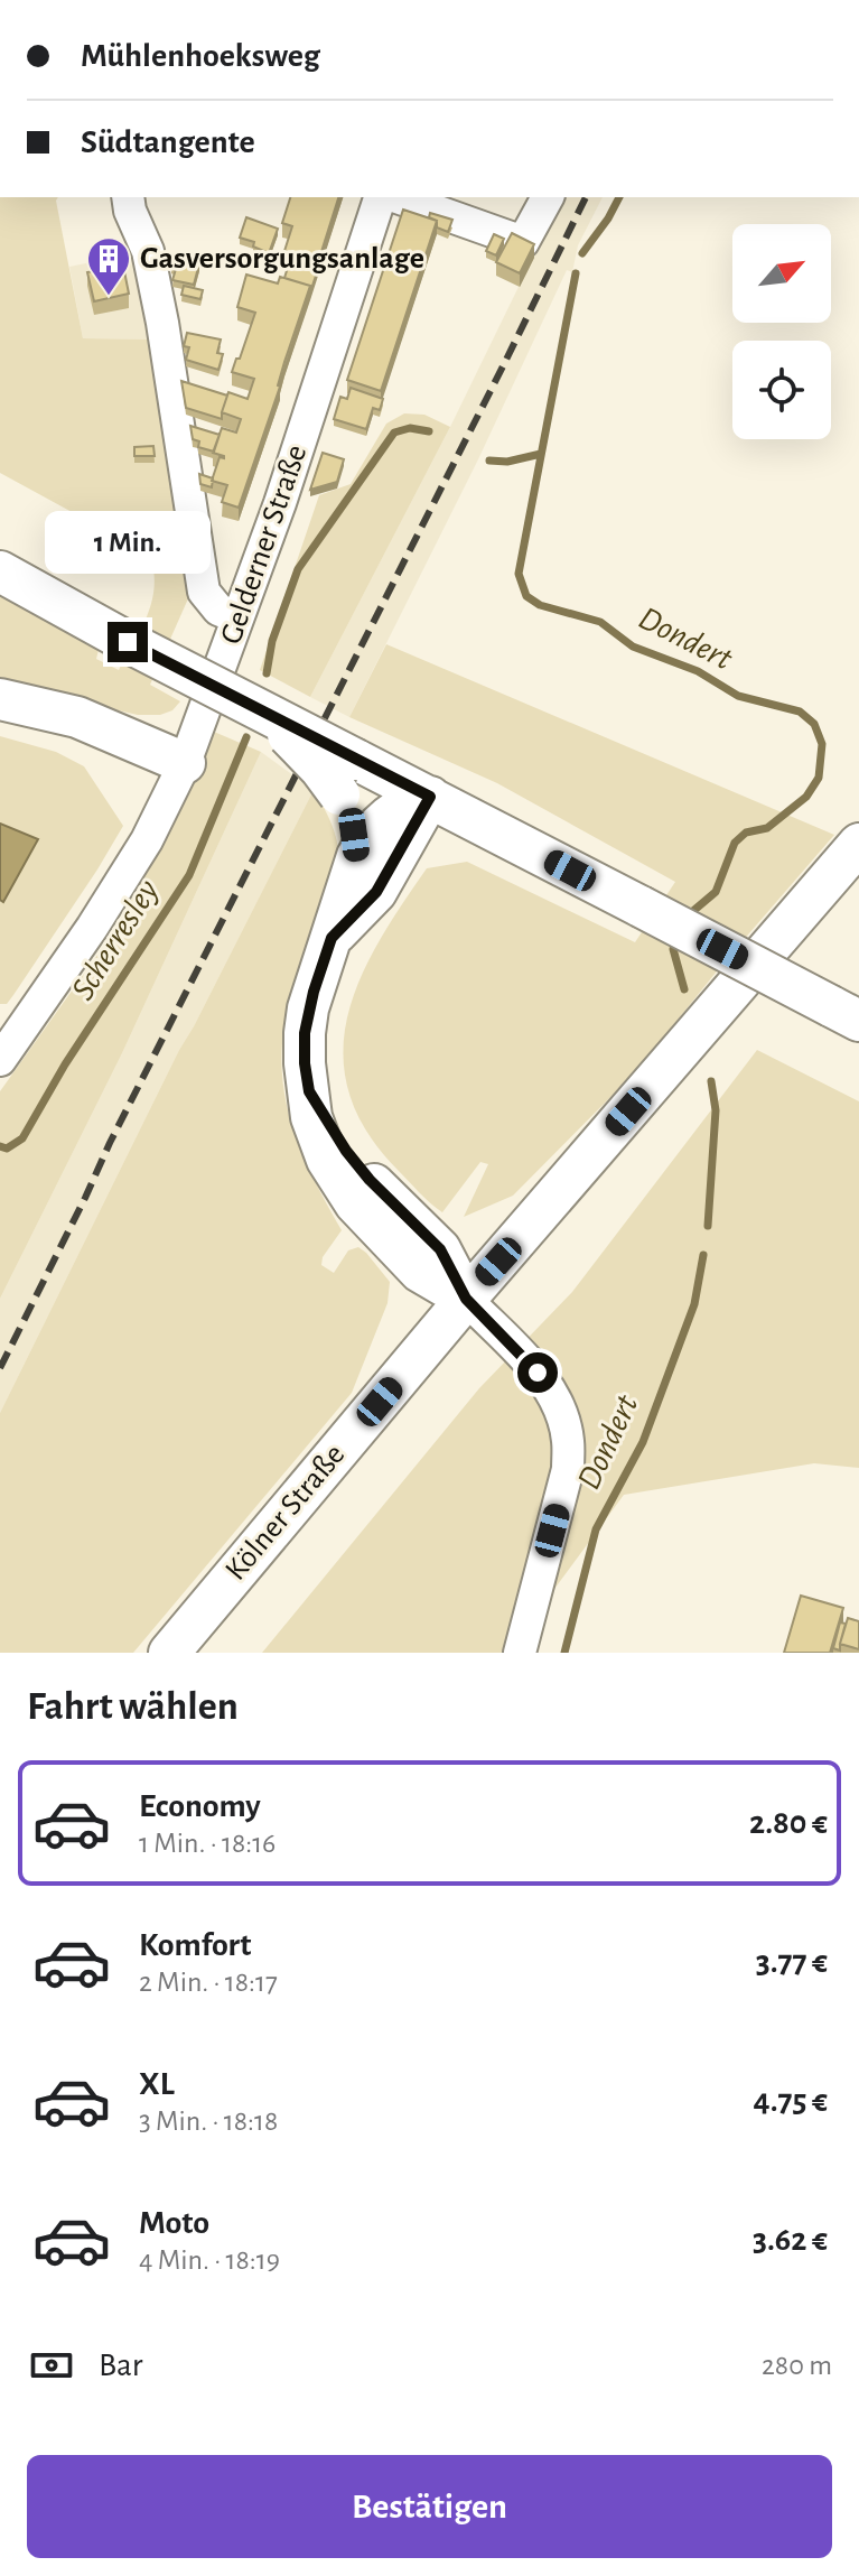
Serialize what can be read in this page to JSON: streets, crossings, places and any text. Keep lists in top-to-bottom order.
{
  "streets": {
    "main road": ["Kölner Straße"],
    "street": ["Gelderner Straße"]
  },
  "water": ["Dondert", "Scherresley"],
  "places": {
    "building": ["Gasversorgungsanlage"]
  },
  "north": "top right",
  "page": {
    "banner": ["Mühlenhoeksweg", "Südtangente"],
    "bubble": "1 Min.",
    "heading": "Fahrt wählen",
    "list": [
      {
        "name": "Economy",
        "note": "1 Min. · 18:16",
        "value": "2.80 €"
      },
      {
        "name": "Komfort",
        "note": "2 Min. · 18:17",
        "value": "3.77 €"
      },
      {
        "name": "XL",
        "note": "3 Min. · 18:18",
        "value": "4.75 €"
      },
      {
        "name": "Moto",
        "note": "4 Min. · 18:19",
        "value": "3.62 €"
      }
    ],
    "pay": ["Bar", "280 m"],
    "buttons": "Bestätigen"
  }
}
